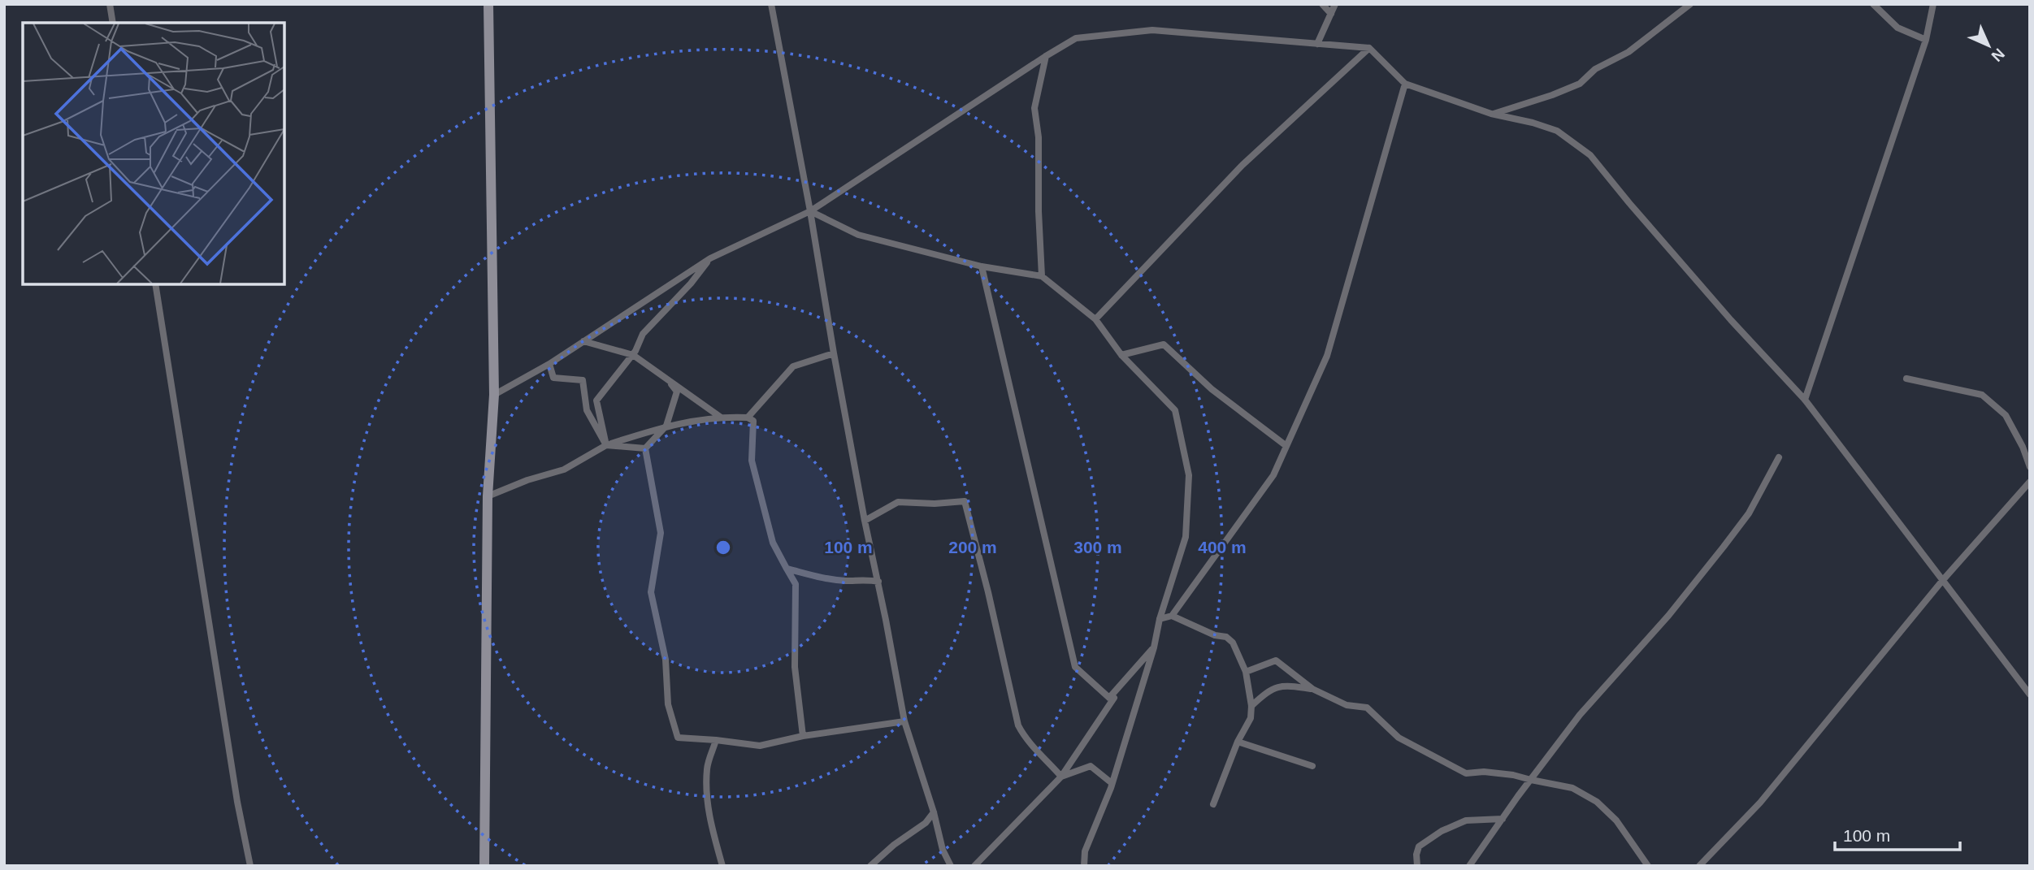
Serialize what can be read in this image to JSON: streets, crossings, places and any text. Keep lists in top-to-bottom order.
{
  "scale_bar": "100 m",
  "north": "bottom right",
  "rings": [
    "100 m",
    "200 m",
    "300 m",
    "400 m"
  ]
}
